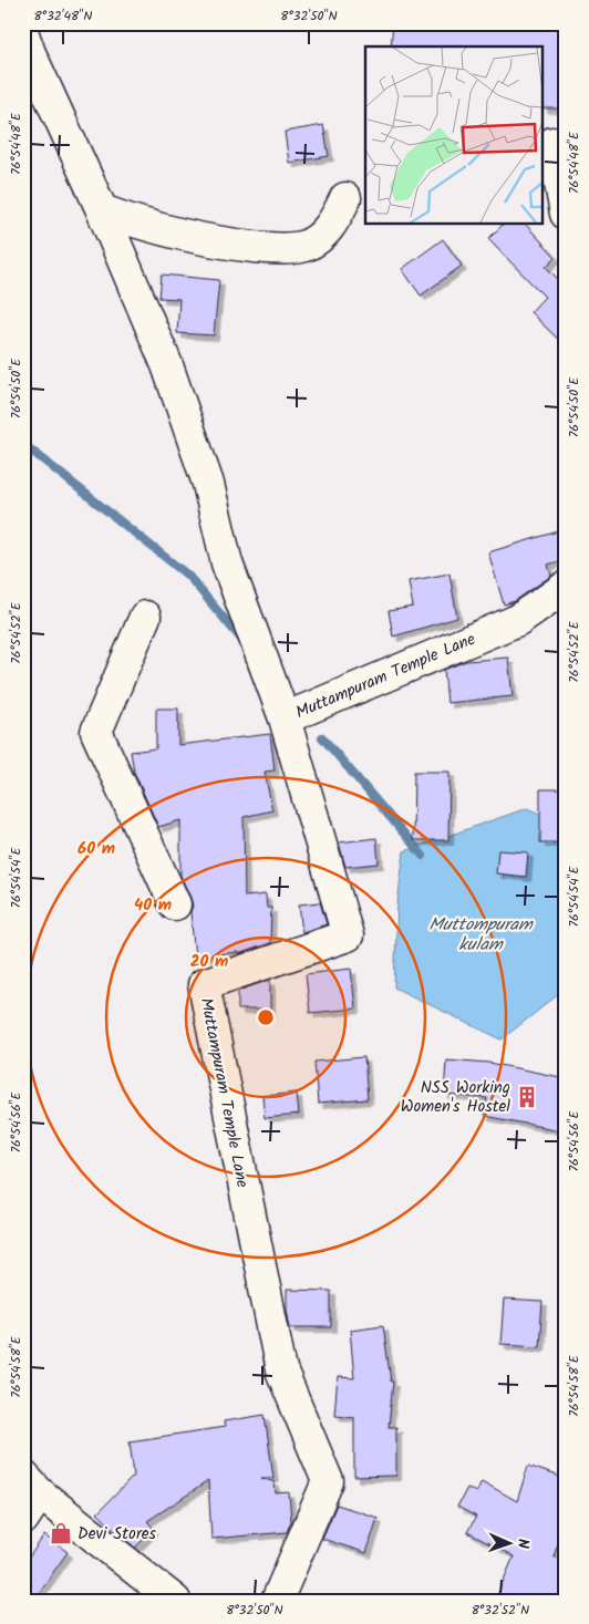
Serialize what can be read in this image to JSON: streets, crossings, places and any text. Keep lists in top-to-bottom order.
{
  "streets": {
    "street": ["Muttampuram Temple Lane"]
  },
  "water": ["Muttompuram kulam"],
  "places": {
    "building": ["NSS Working Women's Hostel"],
    "shop": ["Devi Stores"]
  },
  "north": "right",
  "coordinates": [
    "8°32'48\"N",
    "8°32'50\"N",
    "76°54'48\"E",
    "76°54'50\"E",
    "76°54'52\"E",
    "76°54'54\"E",
    "76°54'56\"E",
    "76°54'58\"E",
    "8°32'52\"N"
  ],
  "rings": ["60 m", "40 m", "20 m"]
}
